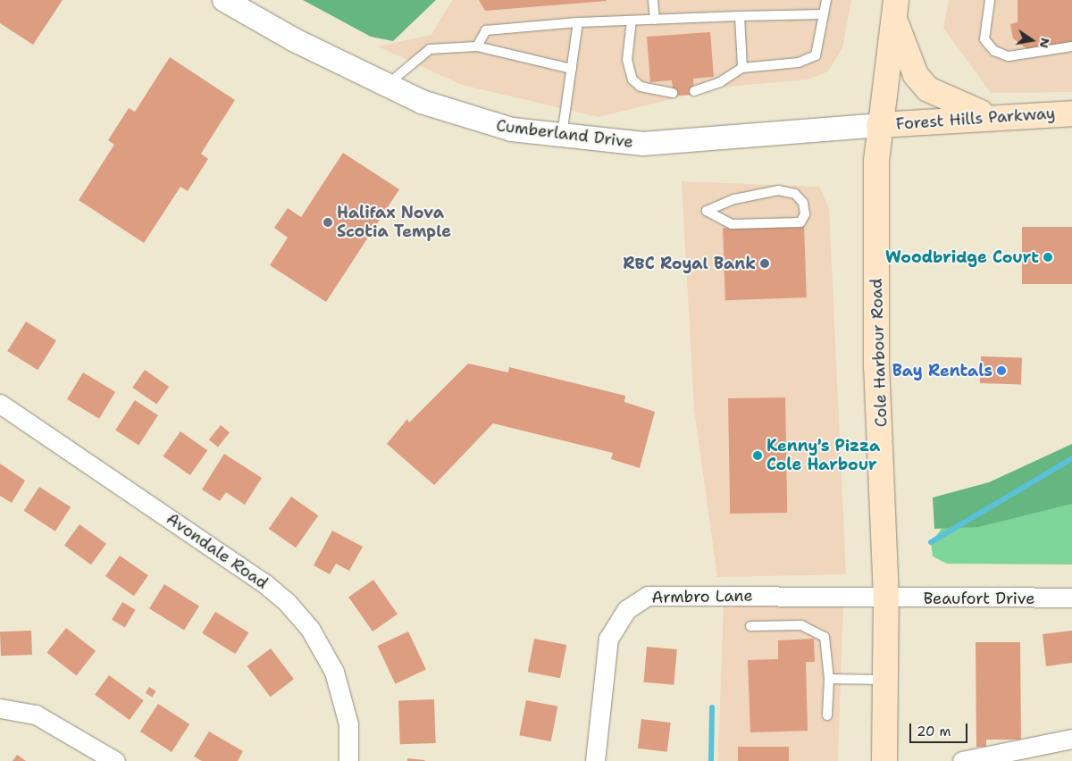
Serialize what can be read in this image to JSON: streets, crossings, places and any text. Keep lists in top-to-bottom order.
{
  "streets": {
    "main road": ["Forest Hills Parkway", "Cole Harbour Road"],
    "street": [
      "Cumberland Drive",
      "Avondale Road",
      "Armbro Lane",
      "Beaufort Drive"
    ]
  },
  "crossings": [
    ["Forest Hills Parkway", "Cumberland Drive"],
    ["Forest Hills Parkway", "Cole Harbour Road"],
    ["Cumberland Drive", "Cole Harbour Road"],
    ["Cole Harbour Road", "Armbro Lane"],
    ["Cole Harbour Road", "Beaufort Drive"],
    ["Armbro Lane", "Beaufort Drive"]
  ],
  "places": [
    "Halifax Nova Scotia Temple",
    "Woodbridge Court",
    "RBC Royal Bank",
    "Bay Rentals",
    "Kenny's Pizza Cole Harbour"
  ],
  "scale_bar": "20 m",
  "north": "right"
}
